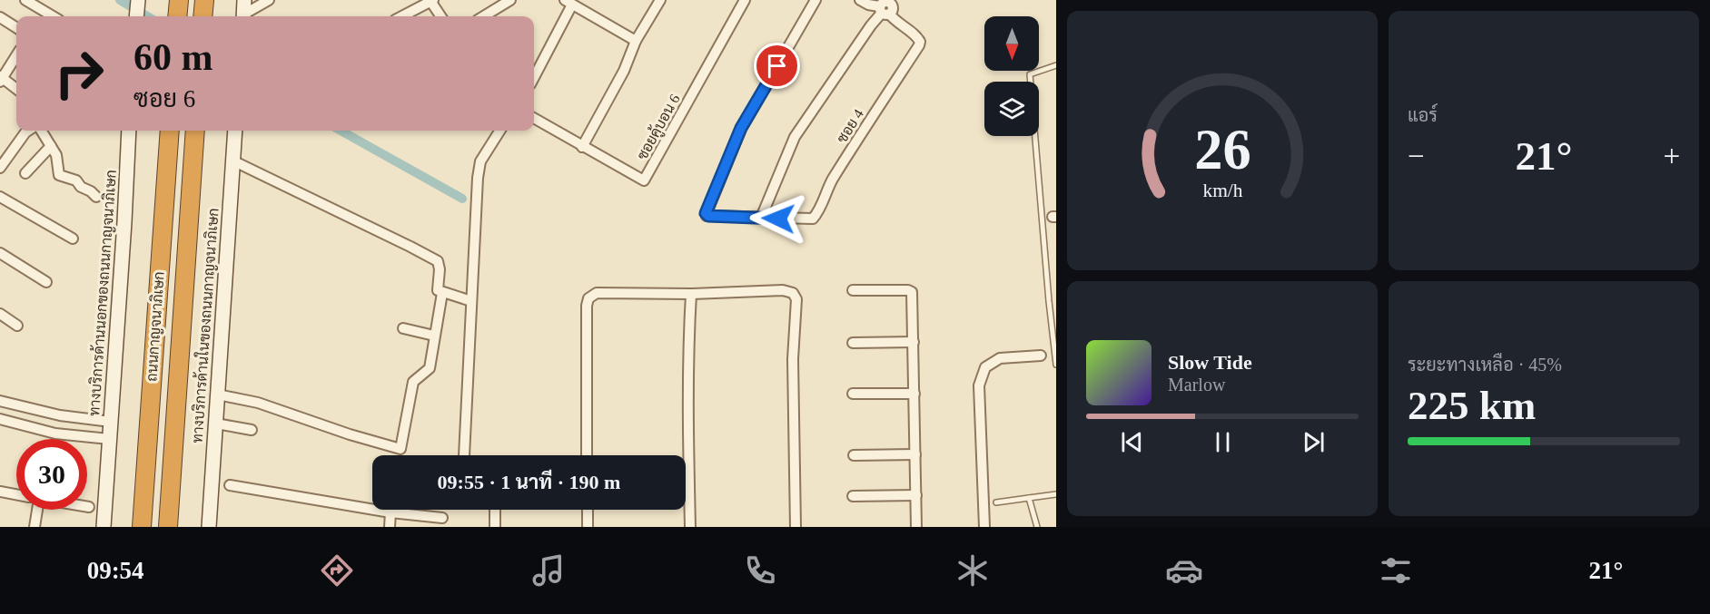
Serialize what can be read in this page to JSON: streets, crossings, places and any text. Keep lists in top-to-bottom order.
{
  "streets": {
    "highway": ["ถนนกาญจนาภิเษก"],
    "main road": ["ทางบริการด้านนอกของถนนกาญจนาภิเษก", "ทางบริการด้านในของถนนกาญจนาภิเษก"],
    "street": ["ซอย 4", "ซอยคู้บอน 6"]
  },
  "north": "bottom",
  "page": {
    "tile": [
      "แอร์",
      ["ระยะทางเหลือ · 45%", "225 km"]
    ],
    "turn": ["60 m", "ซอย 6"],
    "heat": ["−", "21°", "+"],
    "song": ["Slow Tide", "Marlow"],
    "limit": "30",
    "trip": "09:55 · 1 นาที · 190 m",
    "tabs": ["09:54", "21°"],
    "gauge": ["26", "km/h"]
  }
}
